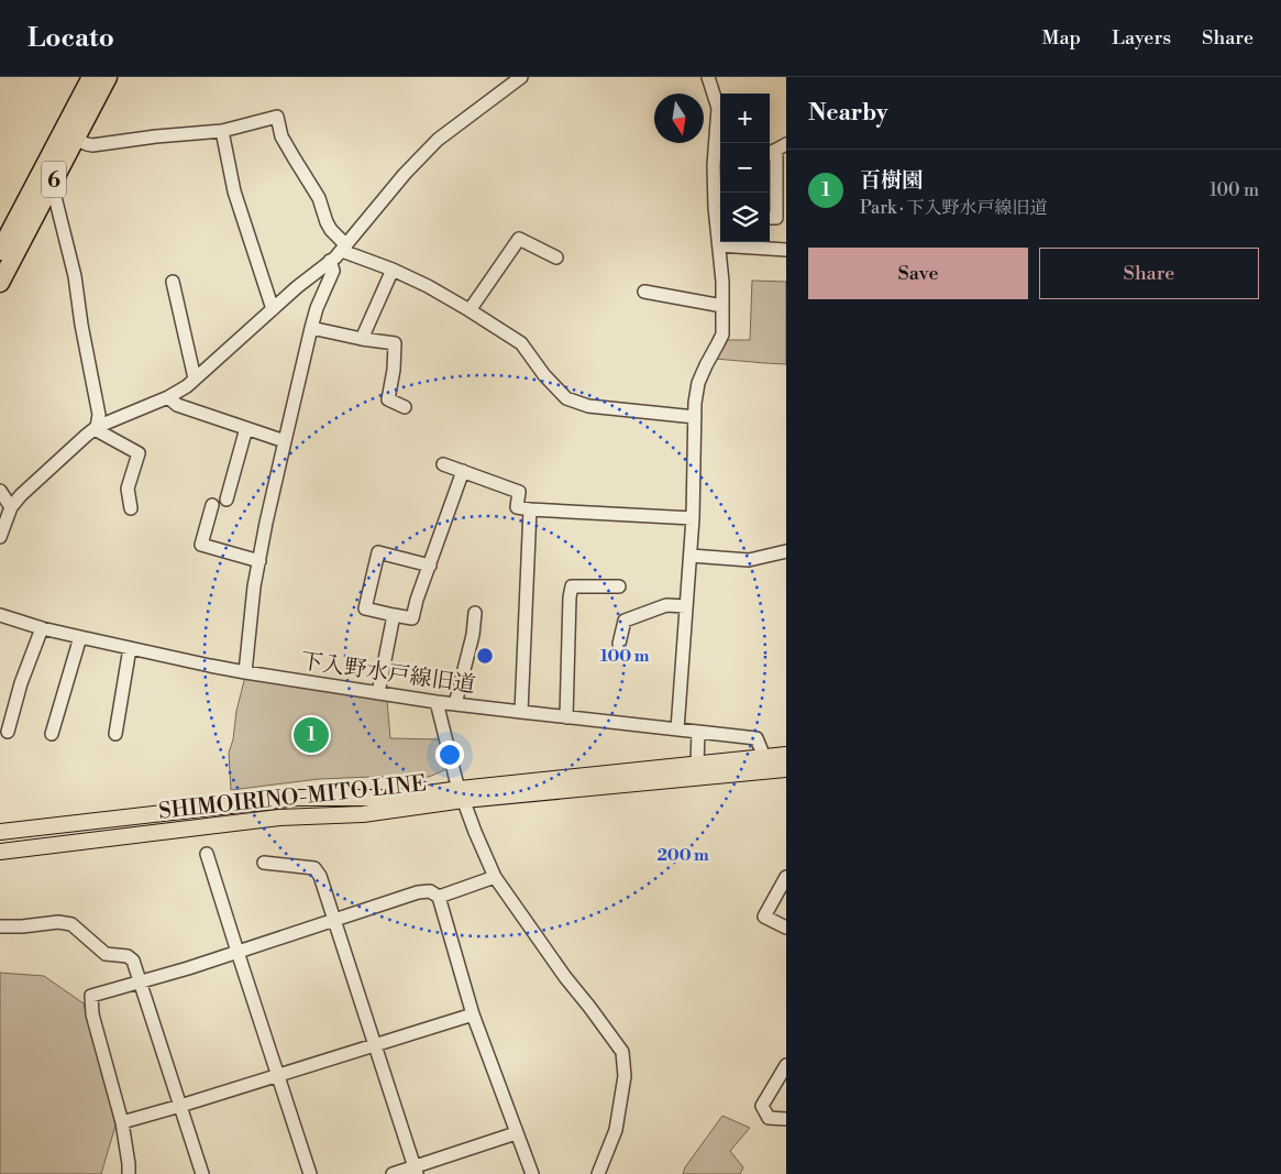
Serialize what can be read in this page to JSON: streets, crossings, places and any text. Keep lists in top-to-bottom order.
{
  "streets": {
    "highway": ["6"],
    "main road": ["SHIMOIRINO-MITO LINE"],
    "street": ["下入野水戸線旧道"]
  },
  "crossings": [
    ["下入野水戸線旧道", "SHIMOIRINO-MITO LINE"]
  ],
  "north": "bottom",
  "page": {
    "header": "Locato",
    "nav": ["Map", "Layers", "Share"],
    "heading": "Nearby",
    "map_buttons": ["+", "−"],
    "list": [
      {
        "mark": "1",
        "name": "百樹園",
        "note": "Park · 下入野水戸線旧道",
        "value": "100 m"
      }
    ],
    "buttons": ["Save", "Share"],
    "pins": "1"
  },
  "rings": ["100 m", "200 m"]
}
